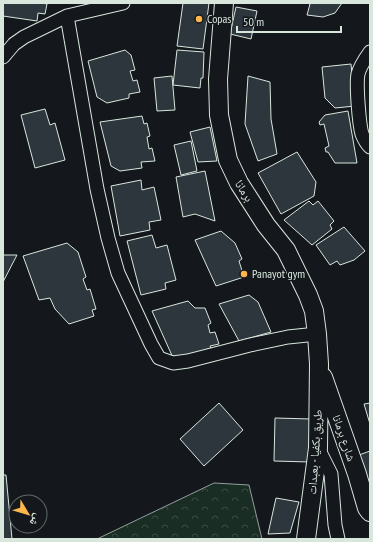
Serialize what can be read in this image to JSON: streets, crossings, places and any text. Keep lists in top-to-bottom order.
{
  "streets": {
    "main road": ["برمانا", "شارع برمانا", "طريق بكفيا - بعبدات"]
  },
  "crossings": [
    ["برمانا", "شارع برمانا"],
    ["برمانا", "طريق بكفيا - بعبدات"],
    ["شارع برمانا", "طريق بكفيا - بعبدات"]
  ],
  "places": ["Copas", "Panayot gym"],
  "scale_bar": "50 m",
  "north": "bottom right"
}
